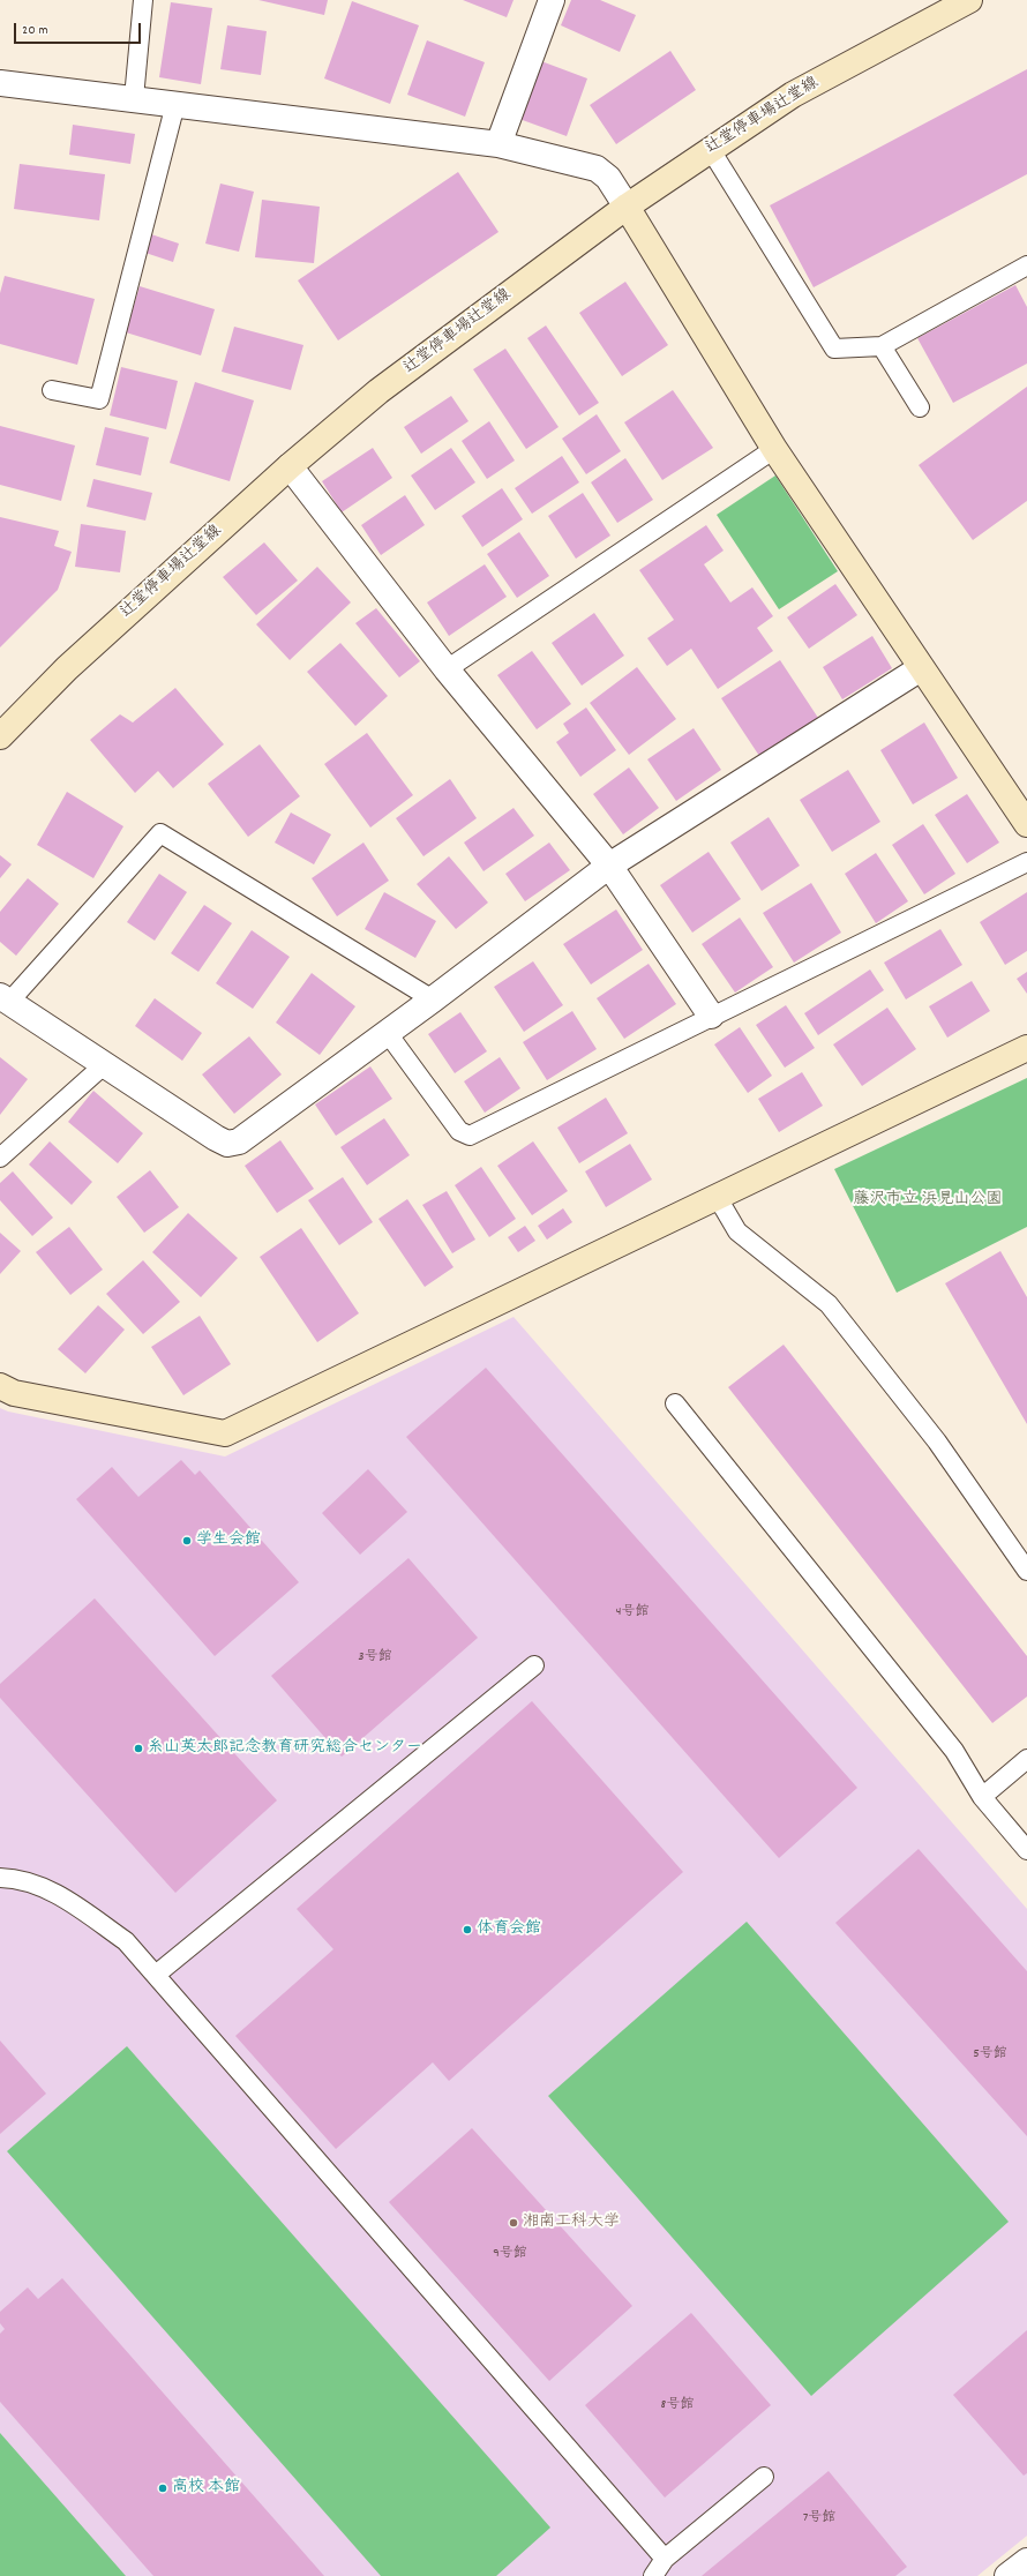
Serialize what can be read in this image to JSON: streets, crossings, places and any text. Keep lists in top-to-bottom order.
{
  "streets": {
    "street": ["辻堂停車場辻堂線"]
  },
  "parks": ["藤沢市立 浜見山公園"],
  "places": [
    "学生会館",
    "糸山英太郎記念教育研究総合センター",
    "体育会館",
    "湘南工科大学",
    "高校 本館"
  ],
  "house_numbers": [
    "4号館",
    "3号館",
    "5号館",
    "9号館",
    "8号館",
    "7号館"
  ],
  "scale_bar": "20 m"
}
